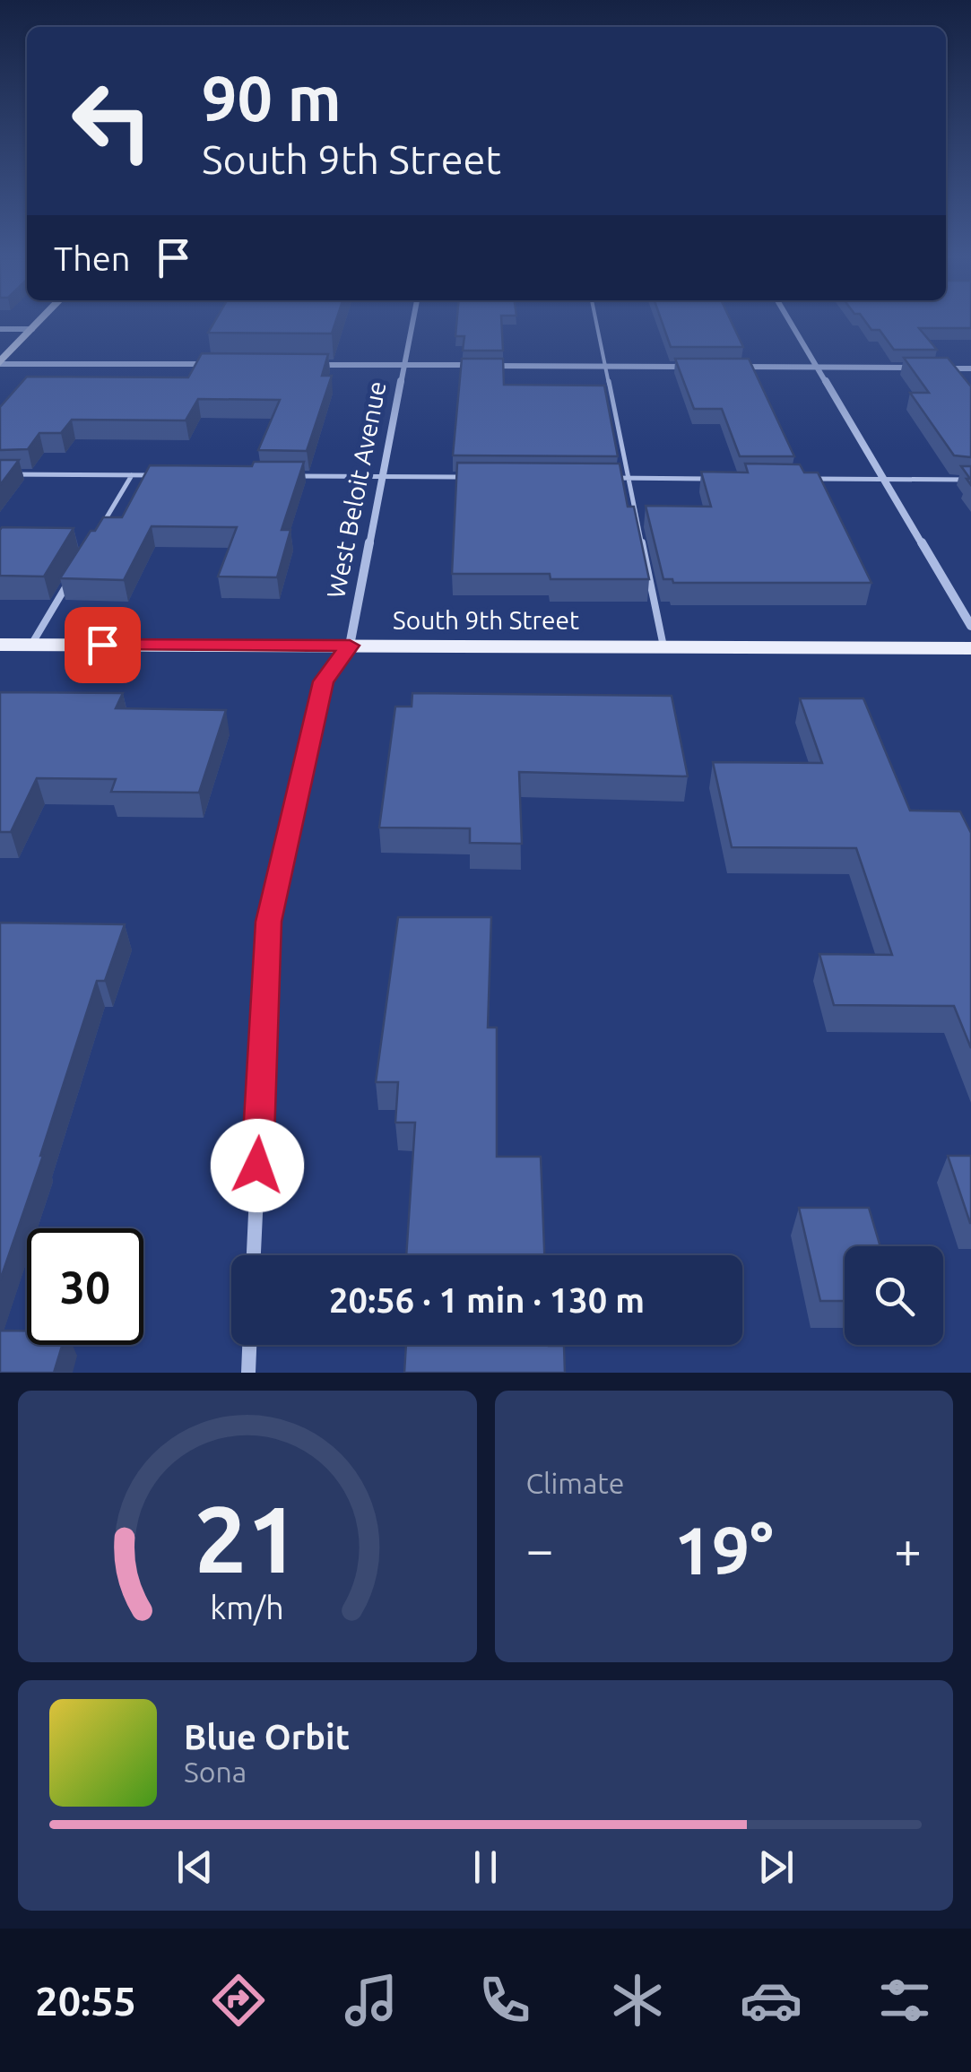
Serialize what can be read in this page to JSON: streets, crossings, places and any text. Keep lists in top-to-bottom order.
{
  "streets": {
    "main road": ["South 9th Street"],
    "street": ["West Beloit Avenue"]
  },
  "crossings": [
    ["West Beloit Avenue", "South 9th Street"]
  ],
  "page": {
    "turn": ["90 m", "South 9th Street"],
    "then": "Then",
    "limit": "30",
    "trip": "20:56 · 1 min · 130 m",
    "tile": "Climate",
    "heat": ["−", "19°", "+"],
    "song": ["Blue Orbit", "Sona"],
    "tabs": "20:55",
    "gauge": ["21", "km/h"]
  }
}
